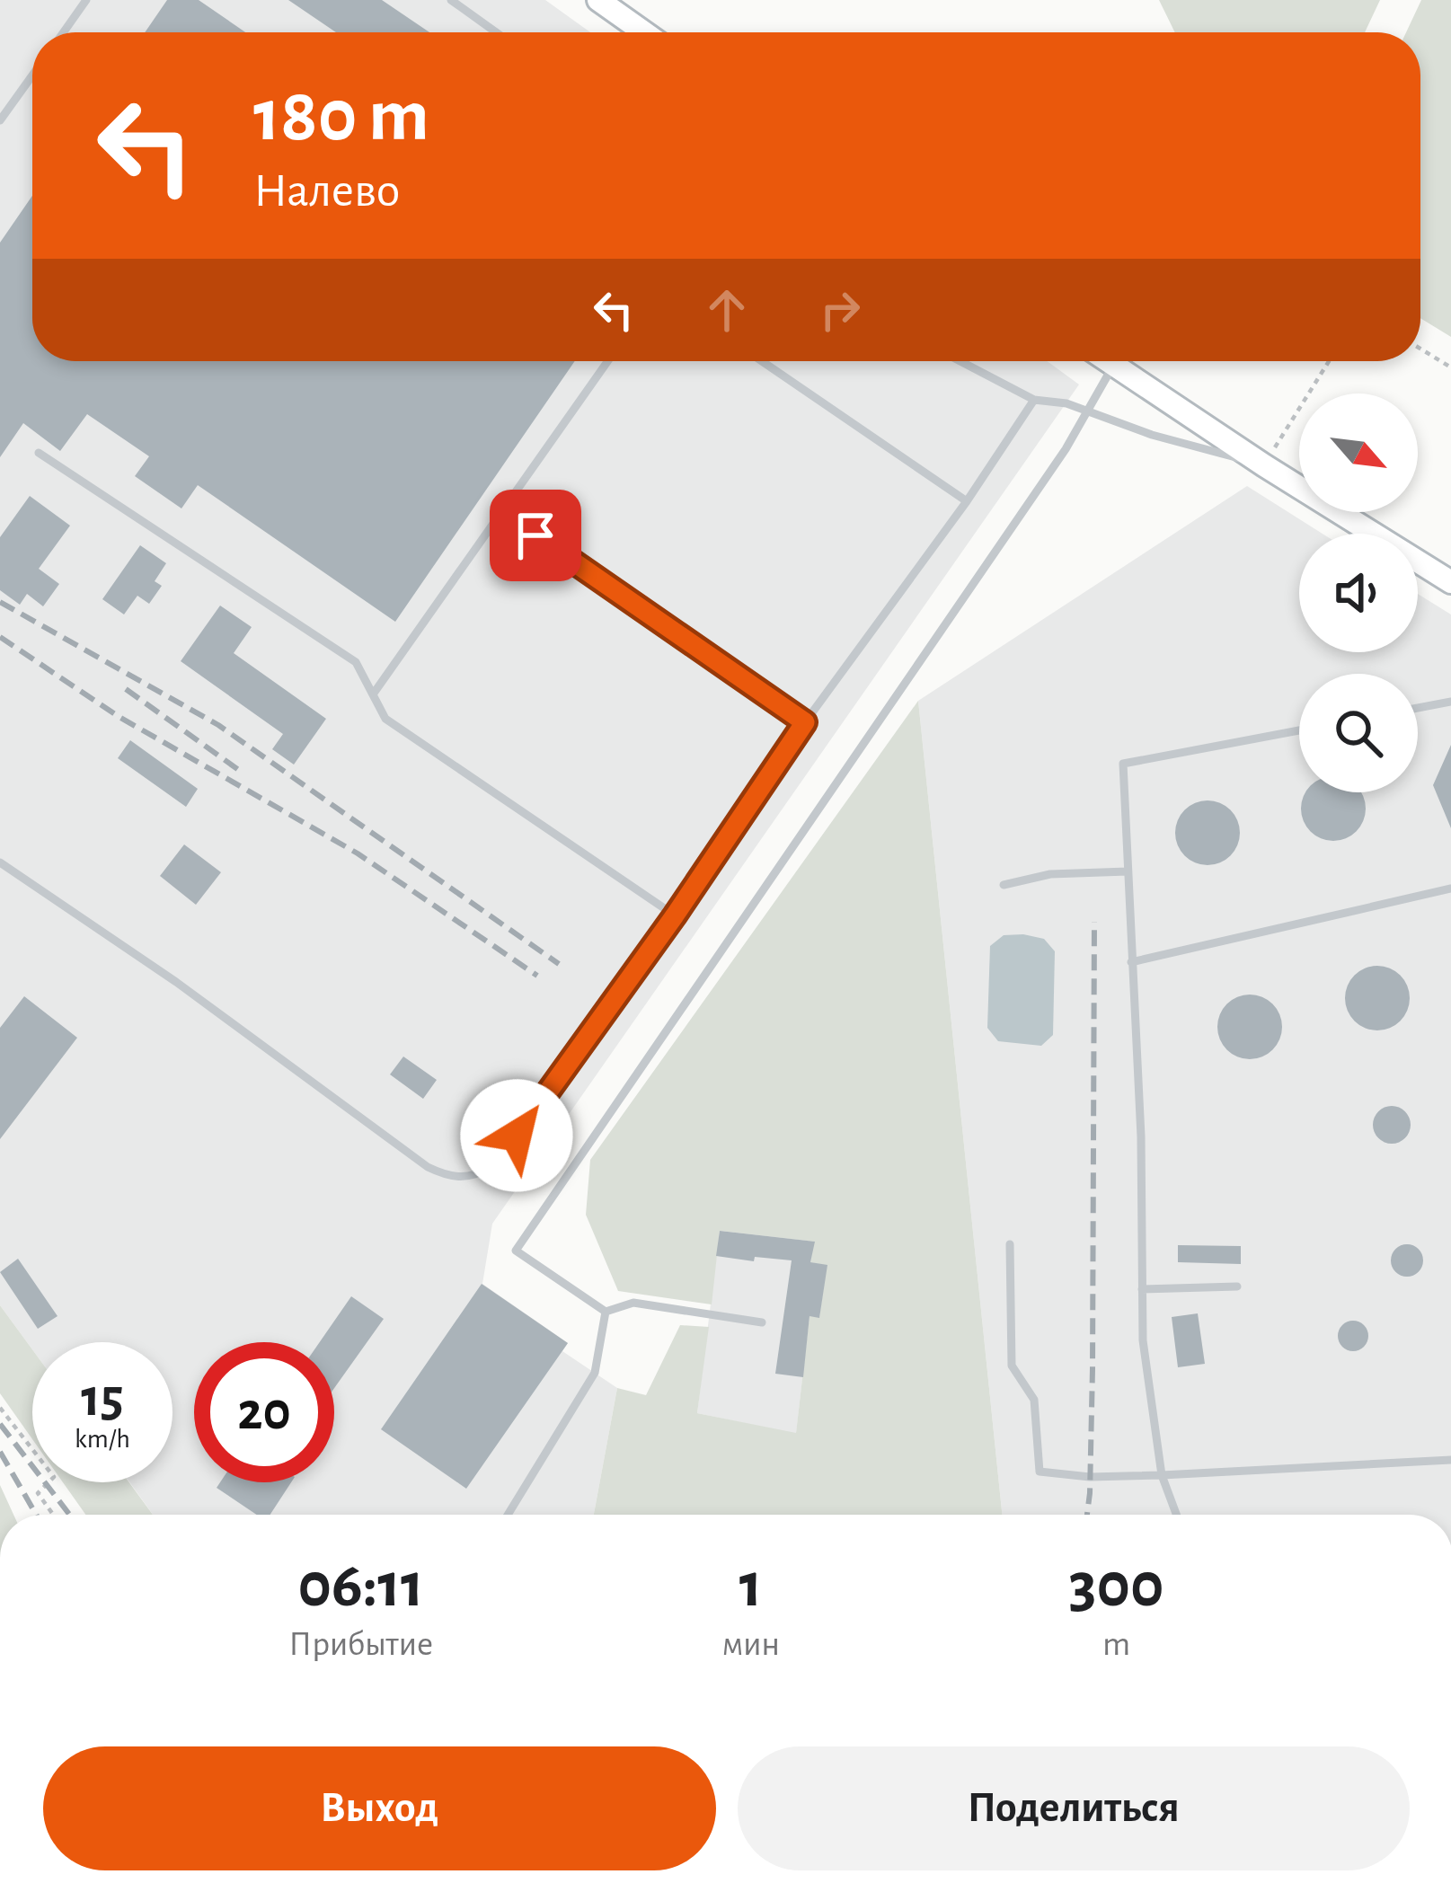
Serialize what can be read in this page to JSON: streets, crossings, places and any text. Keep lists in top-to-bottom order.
{
  "north": "bottom right",
  "page": {
    "turn": ["180 m", "Налево"],
    "speed": "15 km/h",
    "limit": "20",
    "eta": [
      "06:11",
      "Прибытие",
      "1",
      "мин",
      "300",
      "m"
    ],
    "buttons": ["Выход", "Поделиться"]
  }
}
